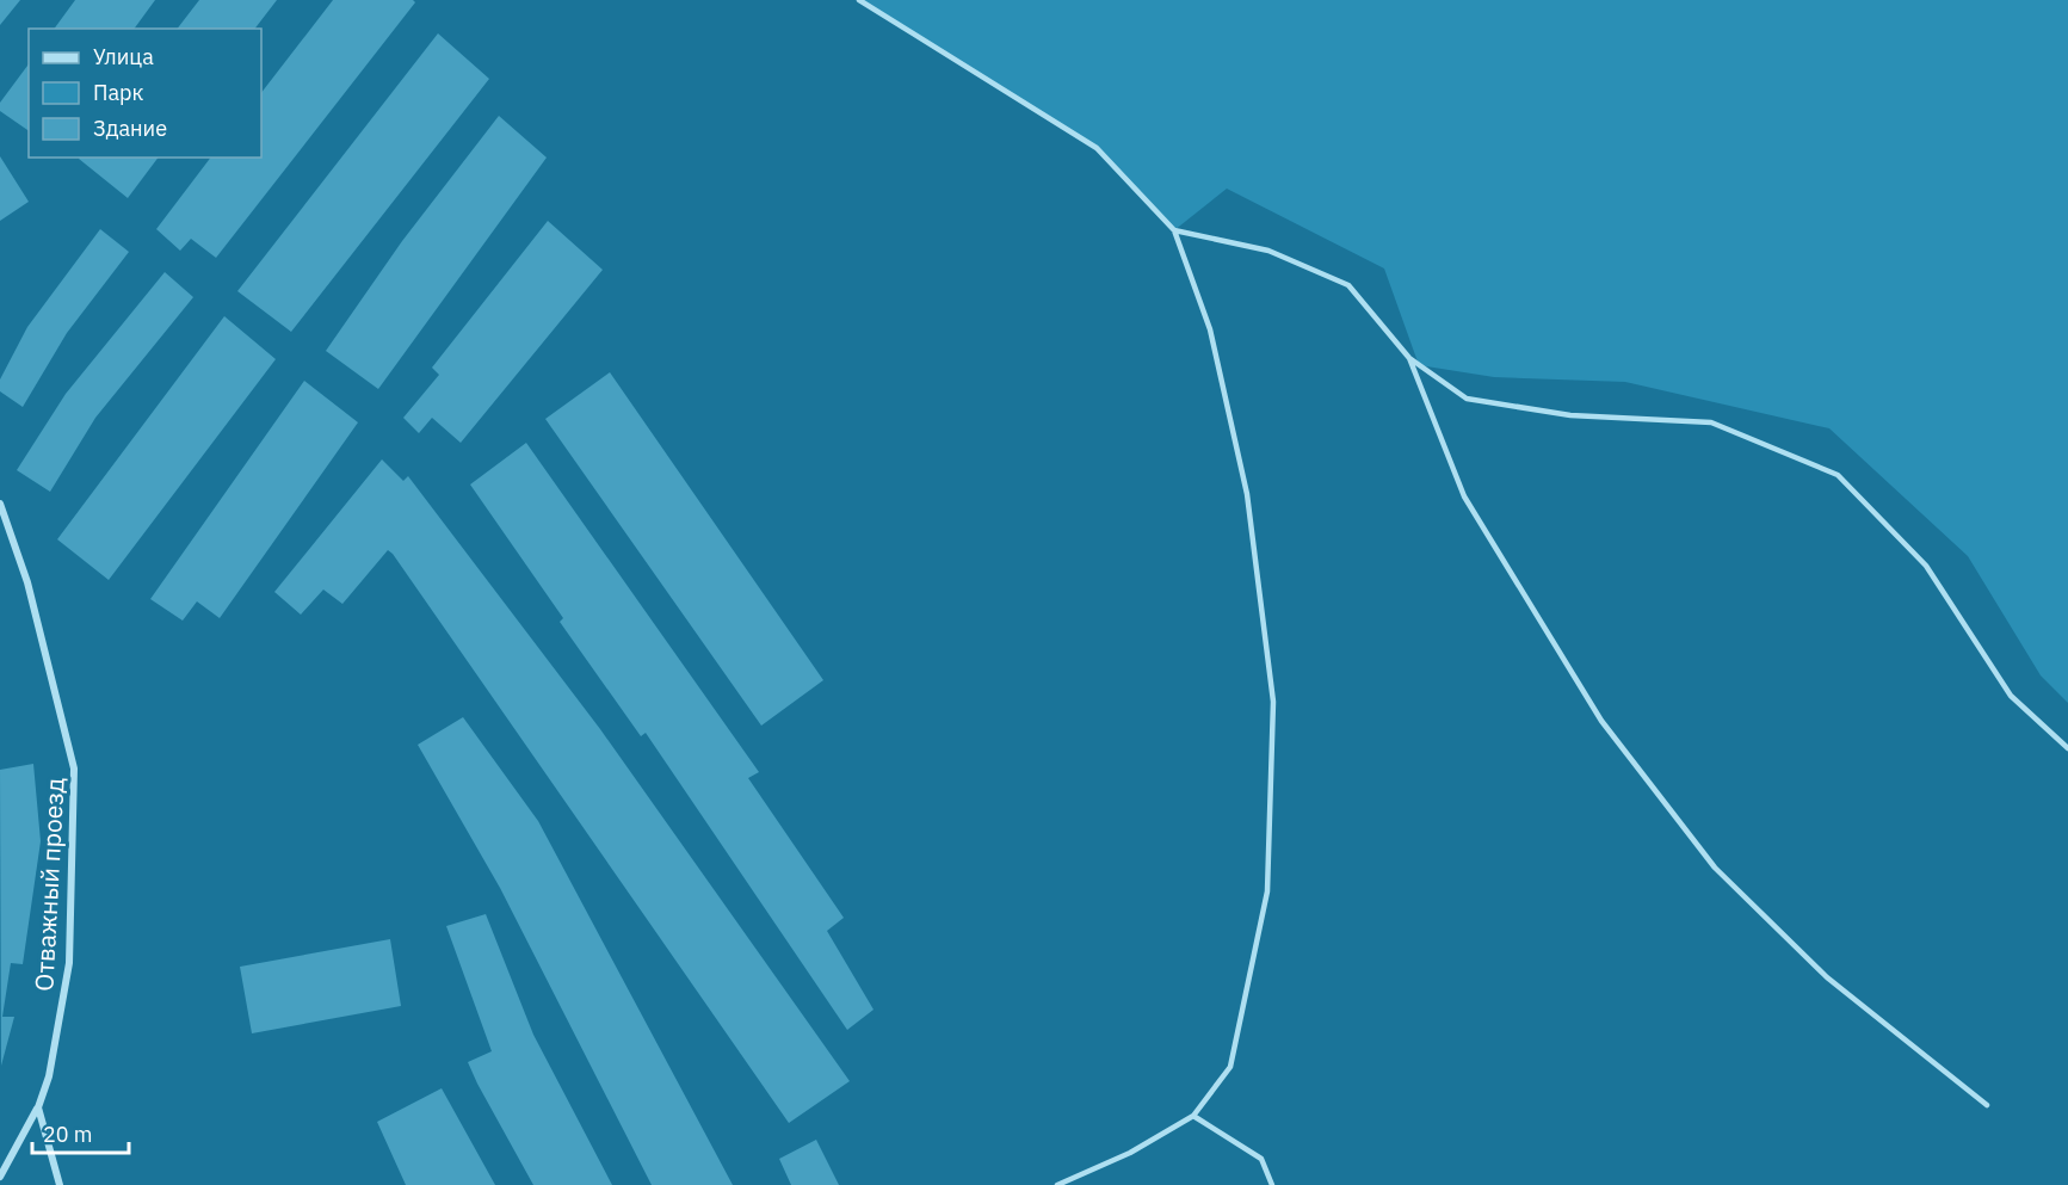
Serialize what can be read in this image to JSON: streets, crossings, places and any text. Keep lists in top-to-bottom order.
{
  "streets": {
    "street": ["Отважный проезд"]
  },
  "legend": ["Улица", "Парк", "Здание"],
  "scale_bar": "20 m"
}
